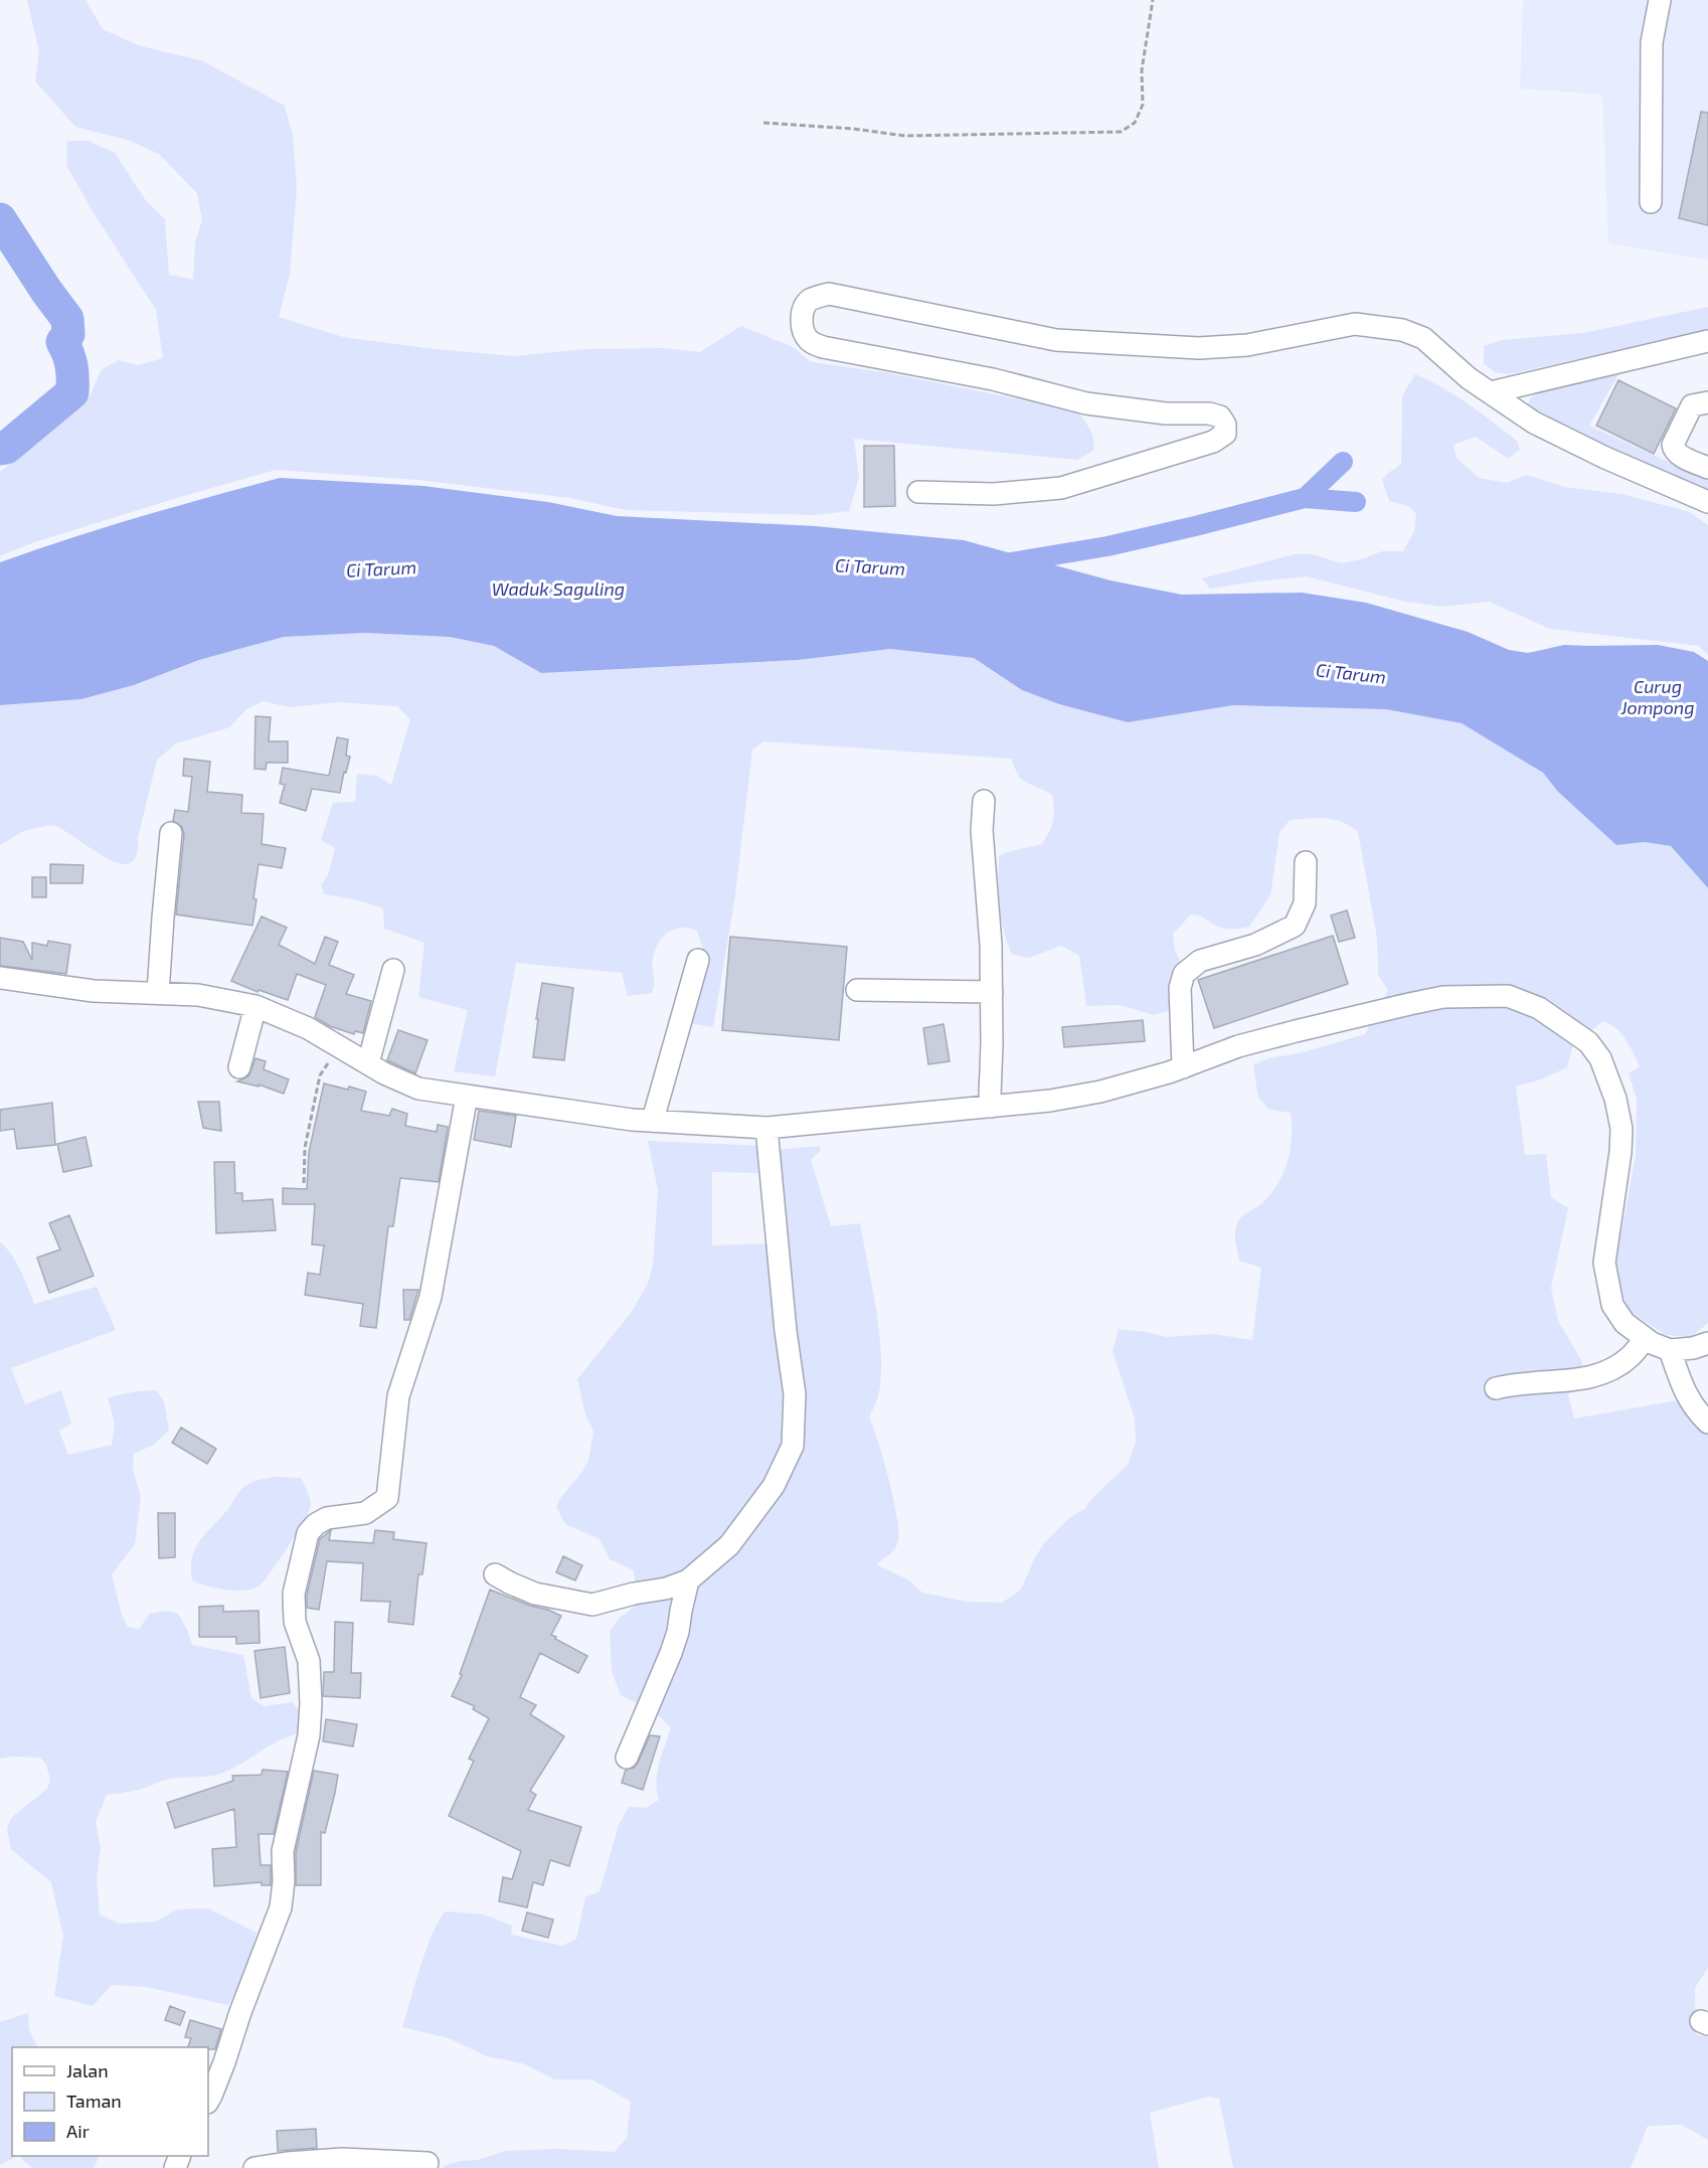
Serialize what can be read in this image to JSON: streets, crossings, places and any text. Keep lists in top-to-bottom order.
{
  "water": ["Ci Tarum", "Waduk Saguling", "Curug Jompong"],
  "legend": ["Jalan", "Taman", "Air"]
}
